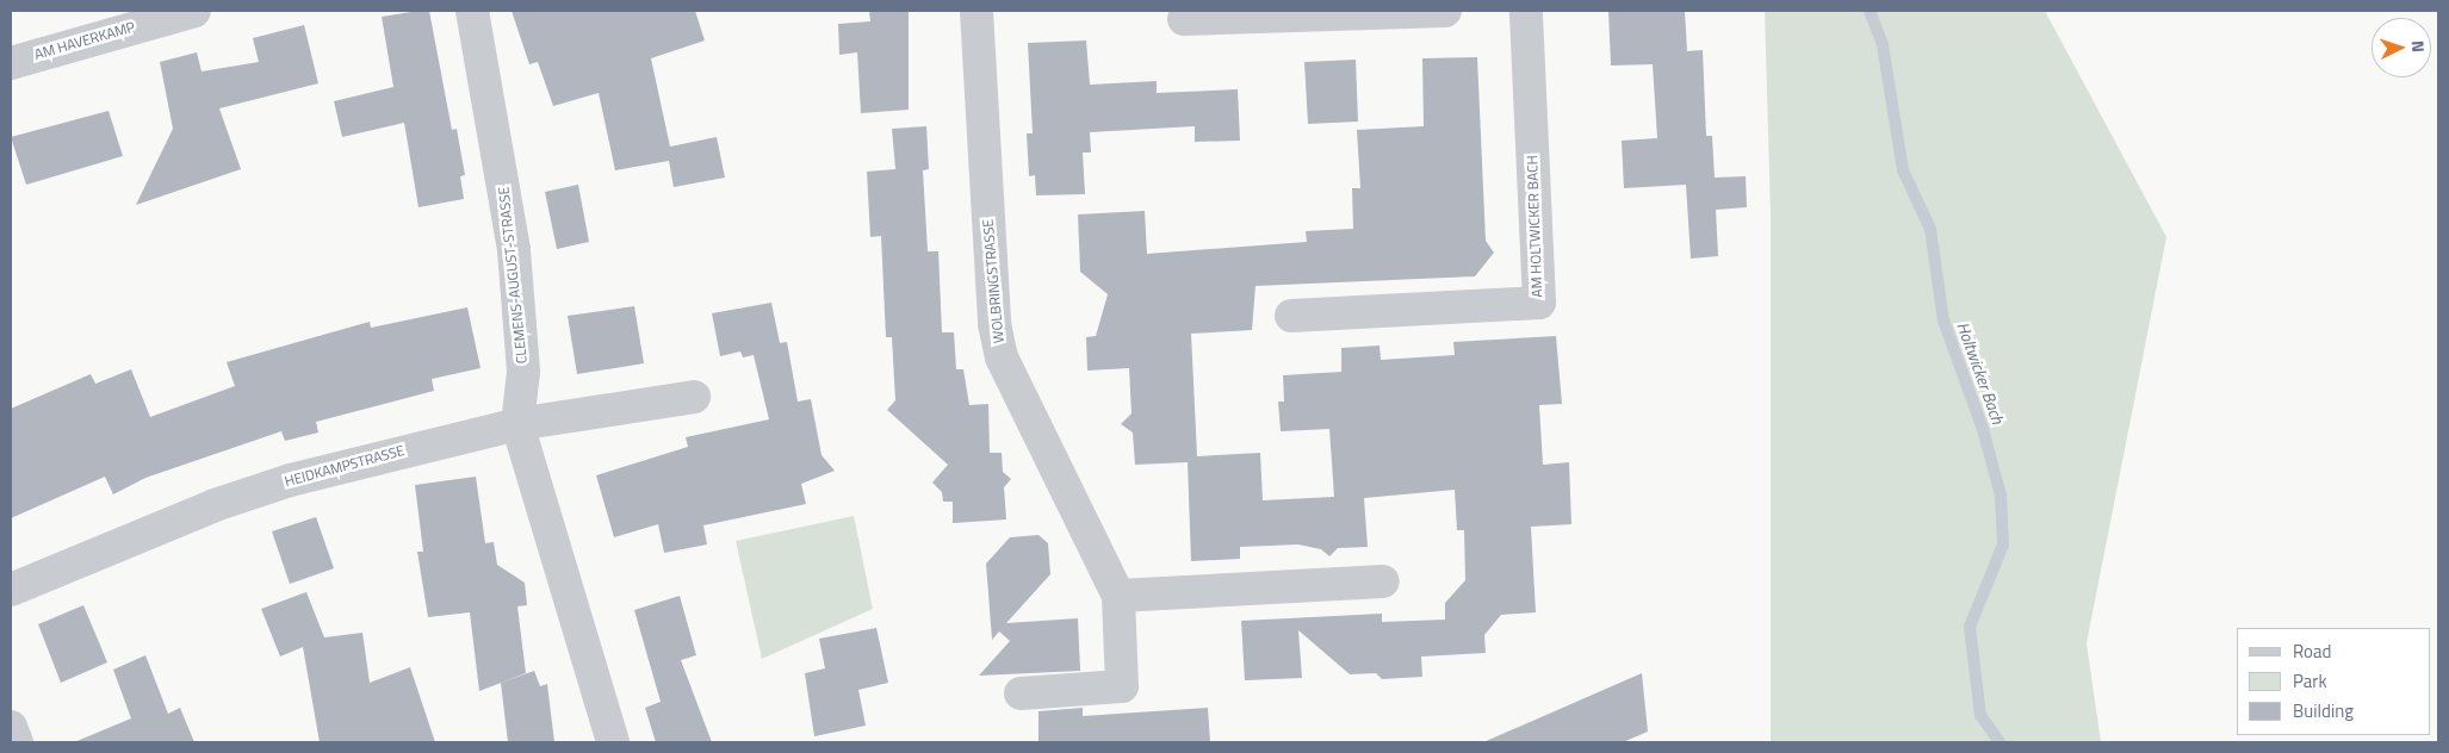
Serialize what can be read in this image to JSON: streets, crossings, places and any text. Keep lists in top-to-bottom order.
{
  "streets": {
    "street": [
      "AM HAVERKAMP",
      "AM HOLTWICKER BACH",
      "CLEMENS-AUGUST-STRASSE",
      "WOLBRINGSTRASSE",
      "HEIDKAMPSTRASSE"
    ]
  },
  "crossings": [
    ["CLEMENS-AUGUST-STRASSE", "HEIDKAMPSTRASSE"]
  ],
  "water": ["Holtwicker Bach"],
  "legend": ["Road", "Park", "Building"],
  "north": "right"
}
